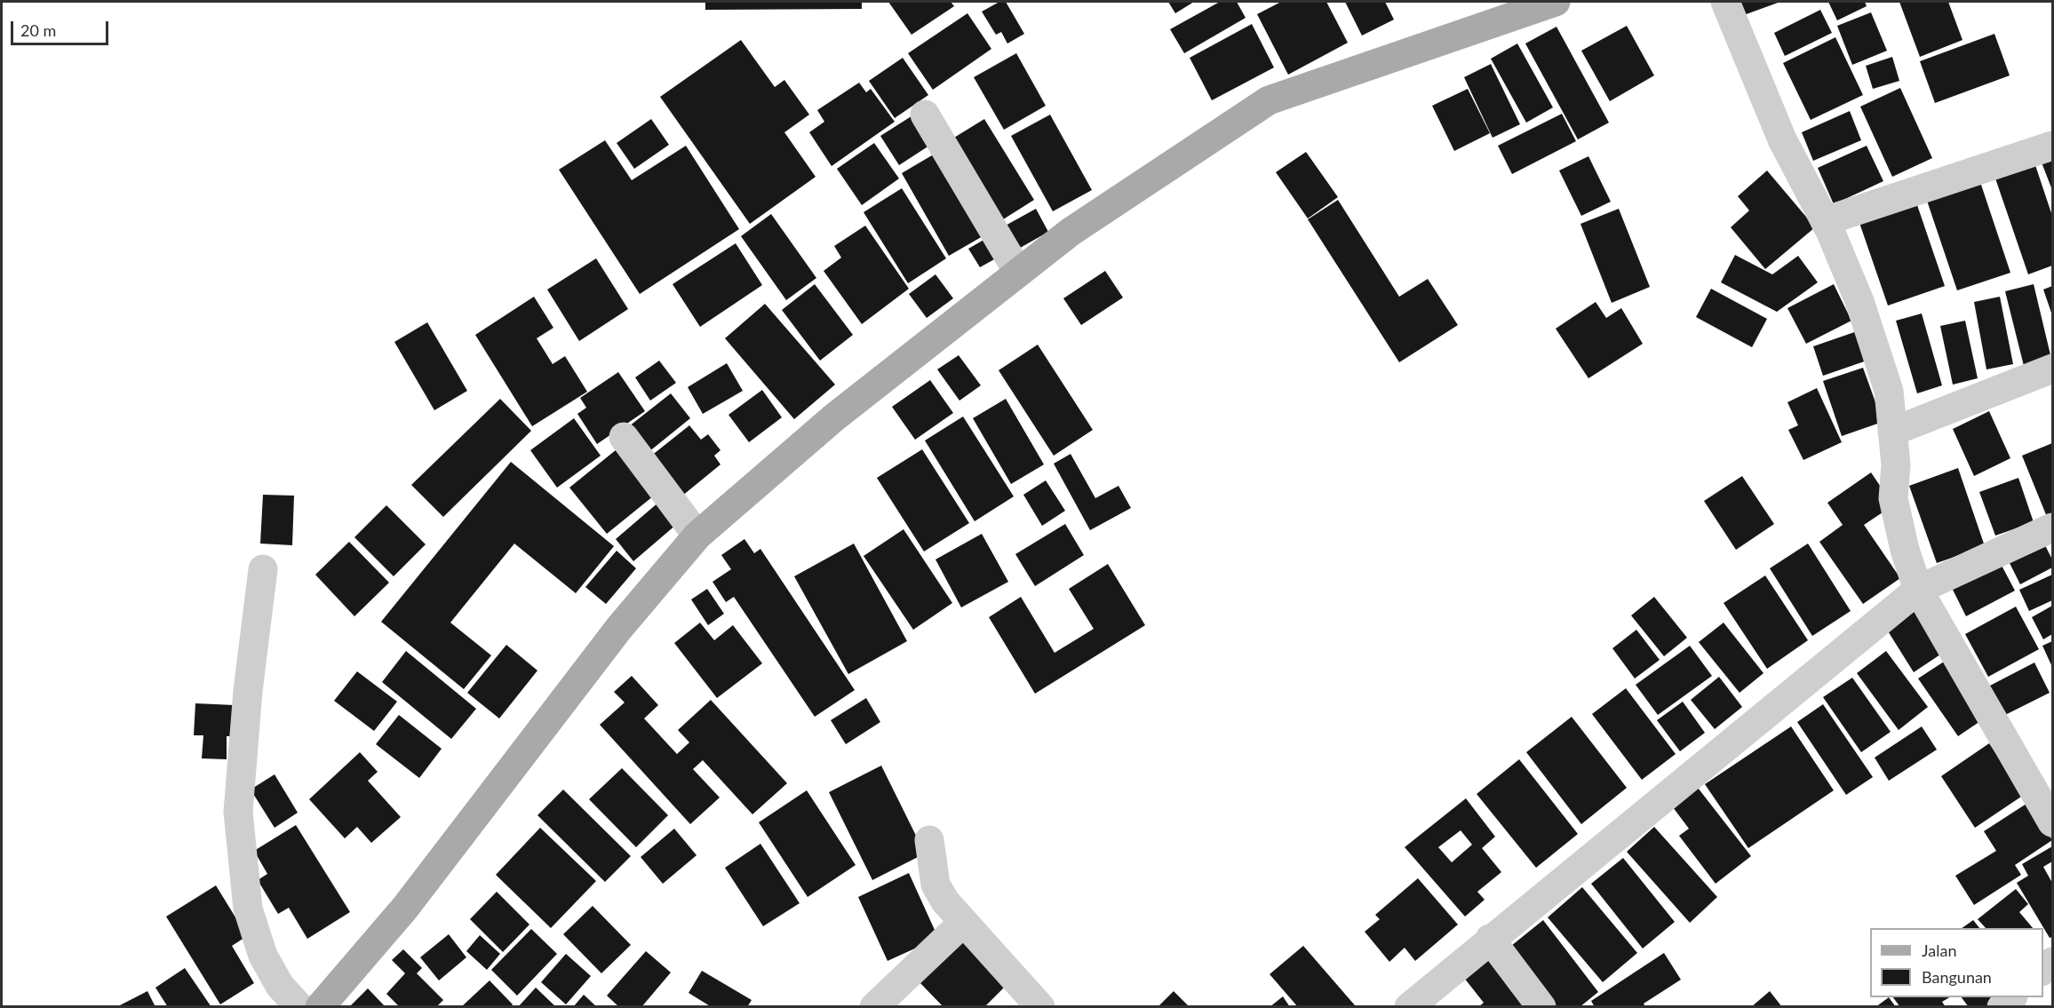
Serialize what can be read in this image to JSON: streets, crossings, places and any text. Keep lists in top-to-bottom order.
{
  "legend": ["Jalan", "Bangunan"],
  "scale_bar": "20 m"
}
